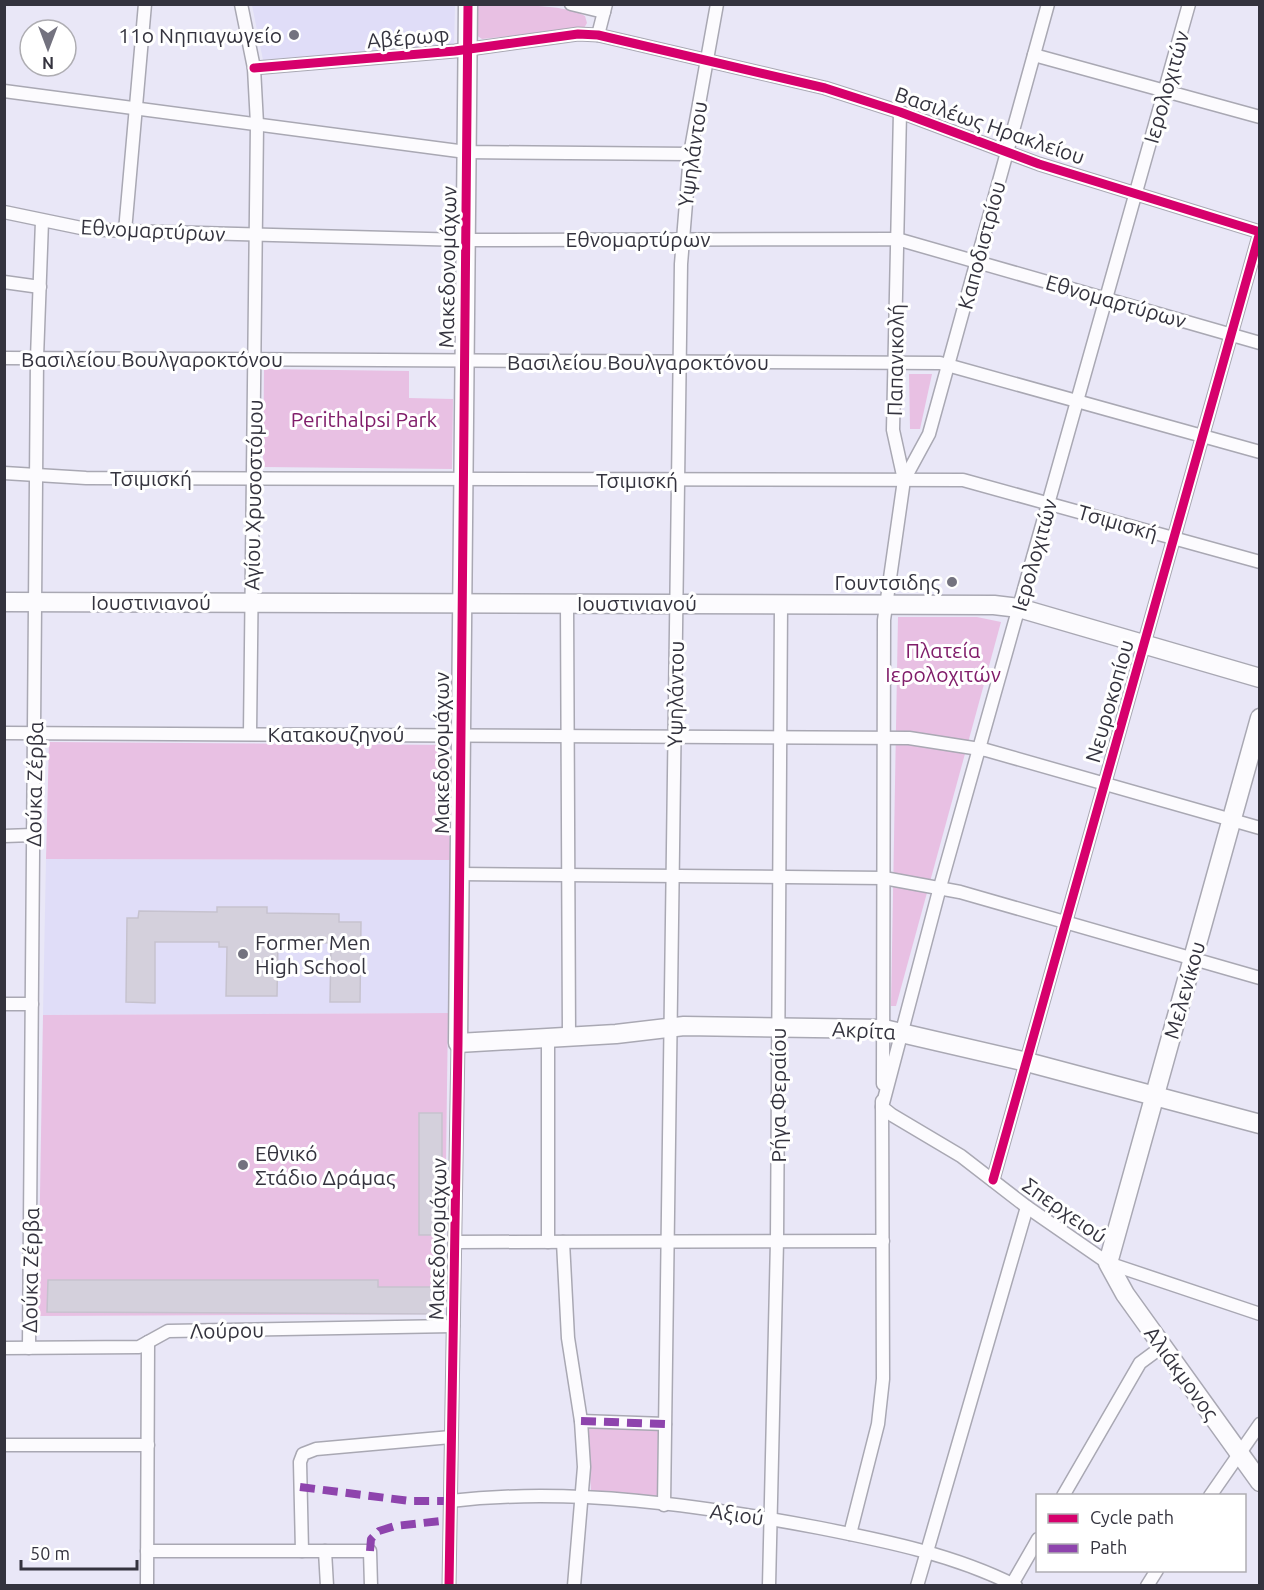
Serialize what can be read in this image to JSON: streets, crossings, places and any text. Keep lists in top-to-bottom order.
{
  "streets": {
    "street": [
      "Αβέρωφ",
      "Ιερολοχιτών",
      "Βασιλέως Ηρακλείου",
      "Υψηλάντου",
      "Εθνομαρτύρων",
      "Καποδιστρίου",
      "Μακεδονομάχων",
      "Βασιλείου Βουλγαροκτόνου",
      "Παπανικολή",
      "Τσιμισκή",
      "Αγίου Χρυσοστόμου",
      "Ιουστινιανού",
      "Νευροκοπίου",
      "Κατακουζηνού",
      "Δούκα Ζέρβα",
      "Μελενίκου",
      "Ακρίτα",
      "Ρήγα Φεραίου",
      "Σπερχειού",
      "Λούρου",
      "Αλιάκμονος",
      "Αξιού"
    ]
  },
  "crossings": [
    ["Αβέρωφ", "Βασιλέως Ηρακλείου"],
    ["Αβέρωφ", "Υψηλάντου"],
    ["Αβέρωφ", "Μακεδονομάχων"],
    ["Αβέρωφ", "Αγίου Χρυσοστόμου"],
    ["Ιερολοχιτών", "Βασιλέως Ηρακλείου"],
    ["Ιερολοχιτών", "Εθνομαρτύρων"],
    ["Ιερολοχιτών", "Βασιλείου Βουλγαροκτόνου"],
    ["Ιερολοχιτών", "Παπανικολή"],
    ["Ιερολοχιτών", "Τσιμισκή"],
    ["Ιερολοχιτών", "Ιουστινιανού"],
    ["Ιερολοχιτών", "Κατακουζηνού"],
    ["Ιερολοχιτών", "Ακρίτα"],
    ["Ιερολοχιτών", "Σπερχειού"],
    ["Ιερολοχιτών", "Αξιού"],
    ["Βασιλέως Ηρακλείου", "Υψηλάντου"],
    ["Βασιλέως Ηρακλείου", "Καποδιστρίου"],
    ["Βασιλέως Ηρακλείου", "Παπανικολή"],
    ["Βασιλέως Ηρακλείου", "Νευροκοπίου"],
    ["Υψηλάντου", "Εθνομαρτύρων"],
    ["Υψηλάντου", "Βασιλείου Βουλγαροκτόνου"],
    ["Υψηλάντου", "Τσιμισκή"],
    ["Υψηλάντου", "Ιουστινιανού"],
    ["Υψηλάντου", "Κατακουζηνού"],
    ["Υψηλάντου", "Ακρίτα"],
    ["Υψηλάντου", "Αξιού"],
    ["Εθνομαρτύρων", "Καποδιστρίου"],
    ["Εθνομαρτύρων", "Μακεδονομάχων"],
    ["Εθνομαρτύρων", "Παπανικολή"],
    ["Εθνομαρτύρων", "Αγίου Χρυσοστόμου"],
    ["Εθνομαρτύρων", "Νευροκοπίου"],
    ["Εθνομαρτύρων", "Δούκα Ζέρβα"],
    ["Καποδιστρίου", "Βασιλείου Βουλγαροκτόνου"],
    ["Καποδιστρίου", "Παπανικολή"],
    ["Καποδιστρίου", "Τσιμισκή"],
    ["Μακεδονομάχων", "Βασιλείου Βουλγαροκτόνου"],
    ["Μακεδονομάχων", "Τσιμισκή"],
    ["Μακεδονομάχων", "Ιουστινιανού"],
    ["Μακεδονομάχων", "Κατακουζηνού"],
    ["Μακεδονομάχων", "Ακρίτα"],
    ["Μακεδονομάχων", "Λούρου"],
    ["Μακεδονομάχων", "Αξιού"],
    ["Βασιλείου Βουλγαροκτόνου", "Παπανικολή"],
    ["Βασιλείου Βουλγαροκτόνου", "Αγίου Χρυσοστόμου"],
    ["Βασιλείου Βουλγαροκτόνου", "Νευροκοπίου"],
    ["Βασιλείου Βουλγαροκτόνου", "Δούκα Ζέρβα"],
    ["Παπανικολή", "Τσιμισκή"],
    ["Παπανικολή", "Ιουστινιανού"],
    ["Τσιμισκή", "Αγίου Χρυσοστόμου"],
    ["Τσιμισκή", "Νευροκοπίου"],
    ["Τσιμισκή", "Δούκα Ζέρβα"],
    ["Αγίου Χρυσοστόμου", "Ιουστινιανού"],
    ["Αγίου Χρυσοστόμου", "Κατακουζηνού"],
    ["Ιουστινιανού", "Νευροκοπίου"],
    ["Ιουστινιανού", "Δούκα Ζέρβα"],
    ["Ιουστινιανού", "Ρήγα Φεραίου"],
    ["Νευροκοπίου", "Κατακουζηνού"],
    ["Νευροκοπίου", "Ακρίτα"],
    ["Νευροκοπίου", "Σπερχειού"],
    ["Κατακουζηνού", "Δούκα Ζέρβα"],
    ["Κατακουζηνού", "Μελενίκου"],
    ["Κατακουζηνού", "Ρήγα Φεραίου"],
    ["Δούκα Ζέρβα", "Λούρου"],
    ["Μελενίκου", "Ακρίτα"],
    ["Μελενίκου", "Σπερχειού"],
    ["Μελενίκου", "Αλιάκμονος"],
    ["Ακρίτα", "Ρήγα Φεραίου"],
    ["Ρήγα Φεραίου", "Αξιού"],
    ["Σπερχειού", "Αλιάκμονος"]
  ],
  "parks": ["Perithalpsi Park", "Πλατεία Ιερολοχιτών"],
  "places": [
    "11ο Νηπιαγωγείο",
    "Γουντσιδης",
    "Former Men High School",
    "Εθνικό Στάδιο Δράμας"
  ],
  "legend": ["Cycle path", "Path"],
  "scale_bar": "50 m",
  "north": "bottom"
}
